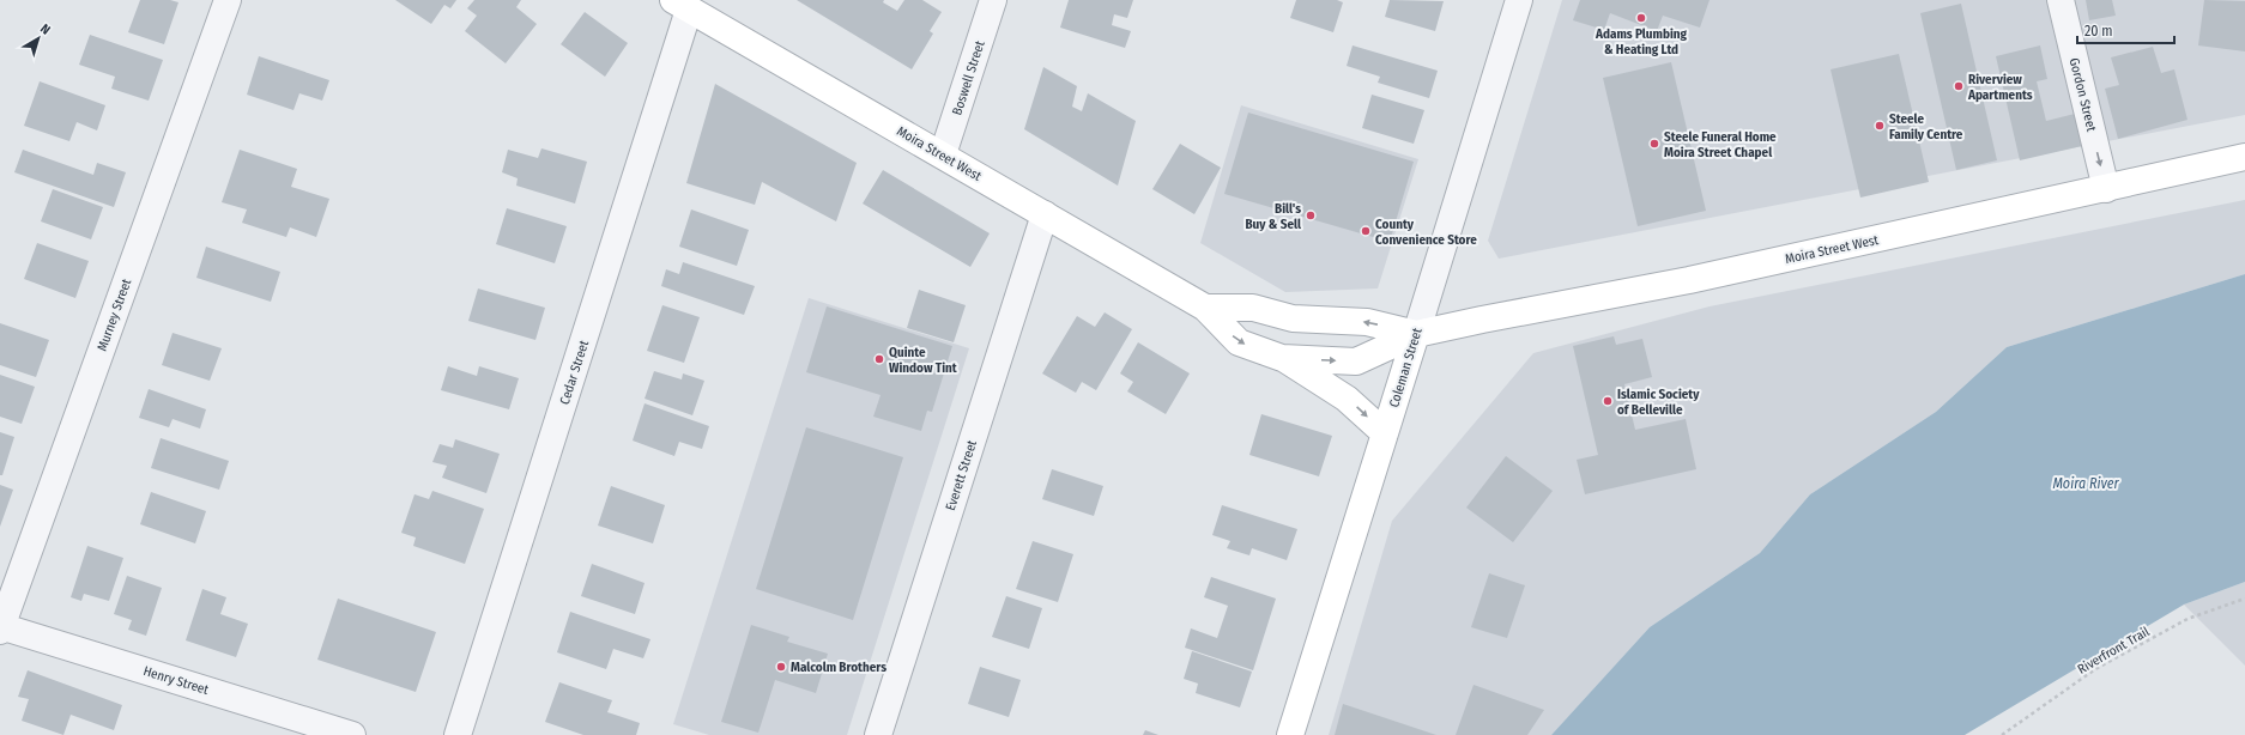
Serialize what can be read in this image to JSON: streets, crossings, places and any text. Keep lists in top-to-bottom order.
{
  "streets": {
    "main road": ["Moira Street West", "Coleman Street"],
    "street": [
      "Boswell Street",
      "Gordon Street",
      "Murney Street",
      "Cedar Street",
      "Everett Street",
      "Henry Street"
    ],
    "path": ["Riverfront Trail"]
  },
  "crossings": [
    ["Boswell Street", "Moira Street West"],
    ["Gordon Street", "Moira Street West"],
    ["Moira Street West", "Coleman Street"],
    ["Moira Street West", "Cedar Street"],
    ["Moira Street West", "Everett Street"],
    ["Murney Street", "Henry Street"]
  ],
  "one_way": ["Gordon Street"],
  "water": ["Moira River"],
  "places": [
    "Adams Plumbing & Heating Ltd",
    "Riverview Apartments",
    "Steele Family Centre",
    "Steele Funeral Home Moira Street Chapel",
    "Bill's Buy & Sell",
    "County Convenience Store",
    "Quinte Window Tint",
    "Islamic Society of Belleville",
    "Malcolm Brothers"
  ],
  "scale_bar": "20 m",
  "north": "top right"
}
